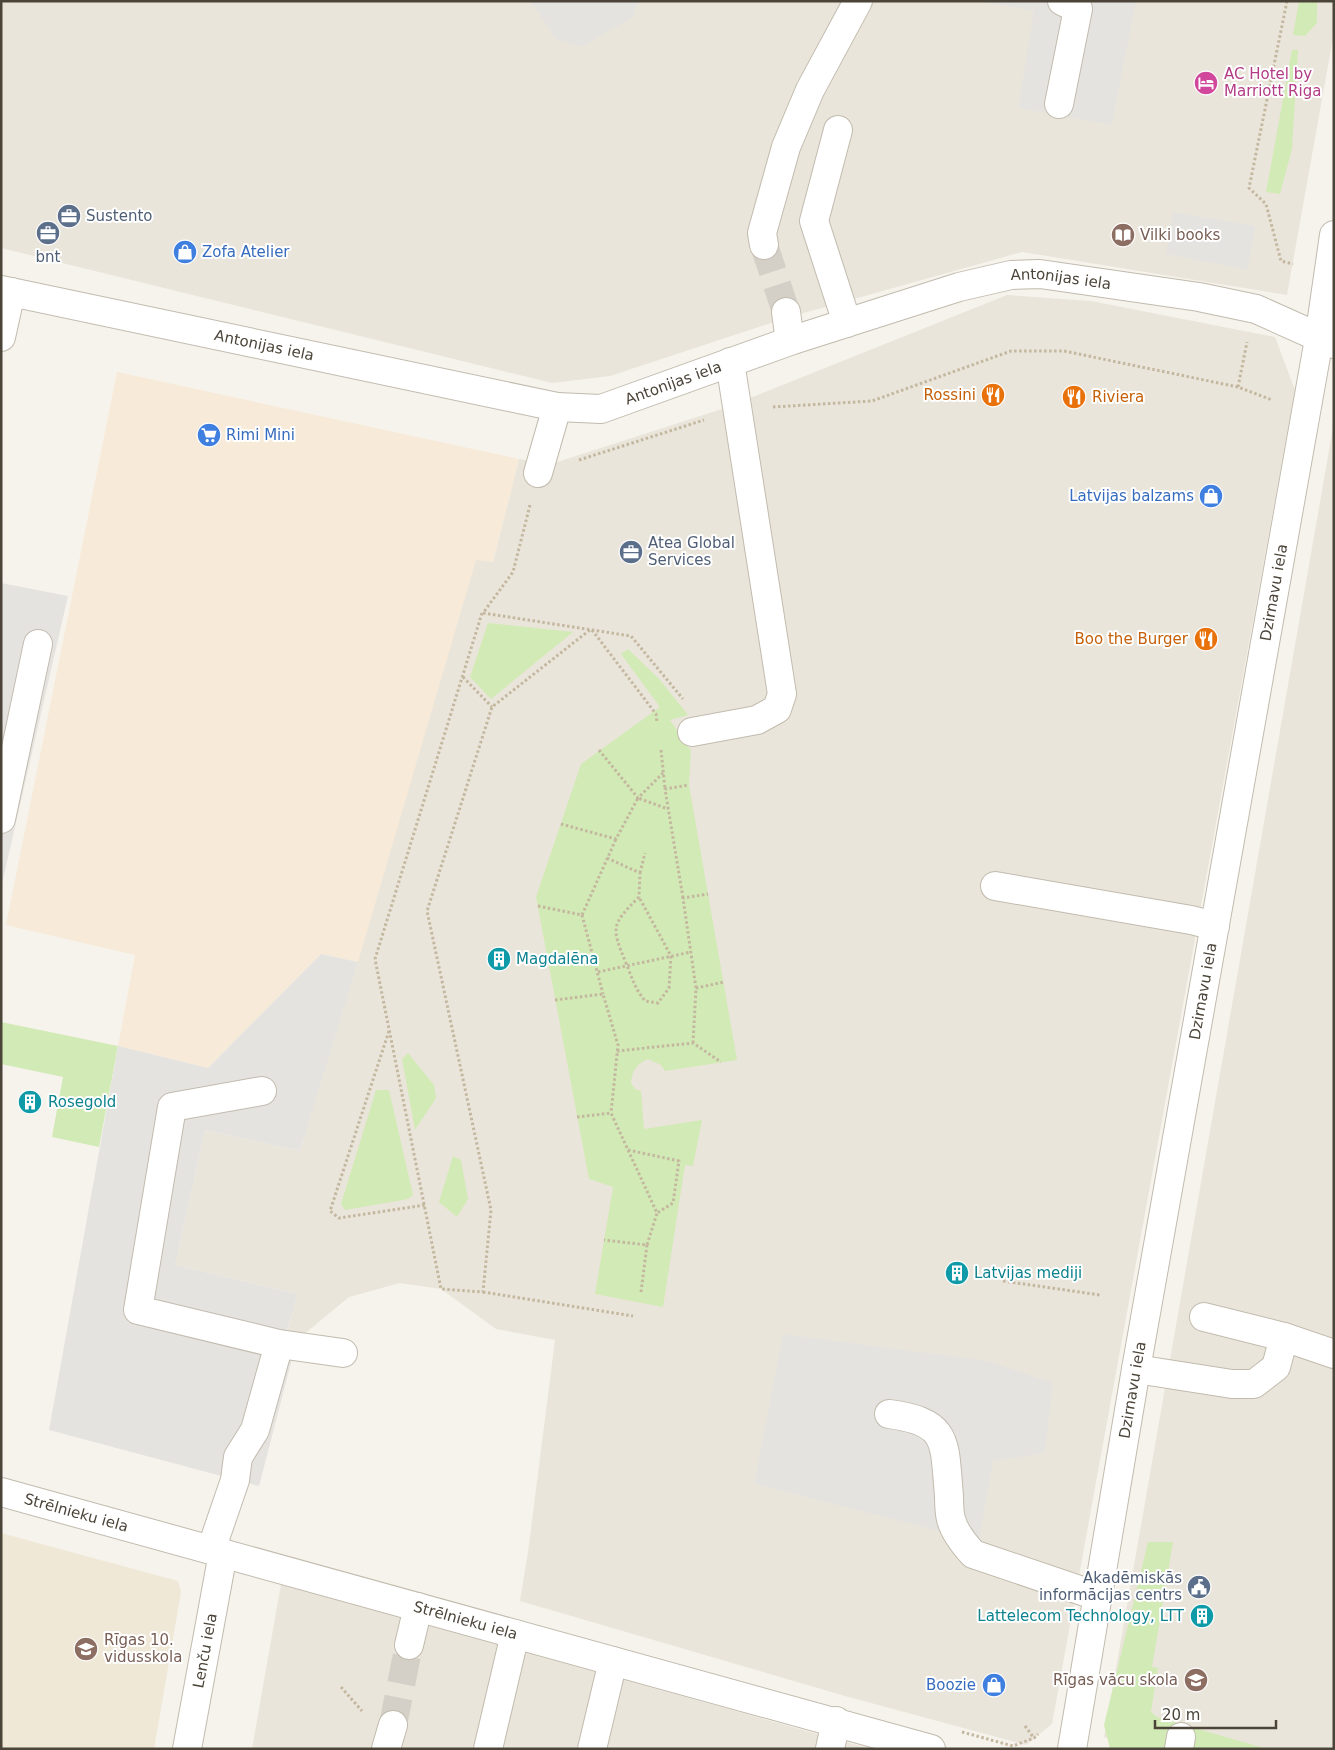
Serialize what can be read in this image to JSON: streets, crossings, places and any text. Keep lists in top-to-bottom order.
{
  "streets": {
    "street": [
      "Antonijas iela",
      "Dzirnavu iela",
      "Strēlnieku iela",
      "Lenču iela"
    ]
  },
  "crossings": [
    ["Antonijas iela", "Dzirnavu iela"],
    ["Strēlnieku iela", "Lenču iela"]
  ],
  "places": {
    "hotel": ["AC Hotel by Marriott Riga"],
    "office": ["Sustento", "bnt", "Atea Global Services"],
    "library": ["Vilki books"],
    "shop": ["Zofa Atelier", "Latvijas balzams", "Boozie"],
    "restaurant": ["Rossini", "Riviera", "Boo the Burger"],
    "supermarket": ["Rimi Mini"],
    "building": [
      "Magdalēna",
      "Rosegold",
      "Latvijas mediji",
      "Lattelecom Technology, LTT"
    ],
    "public building": ["Akadēmiskās informācijas centrs"],
    "school or university": ["Rīgas 10. vidusskola", "Rīgas vācu skola"]
  },
  "scale_bar": "20 m"
}
